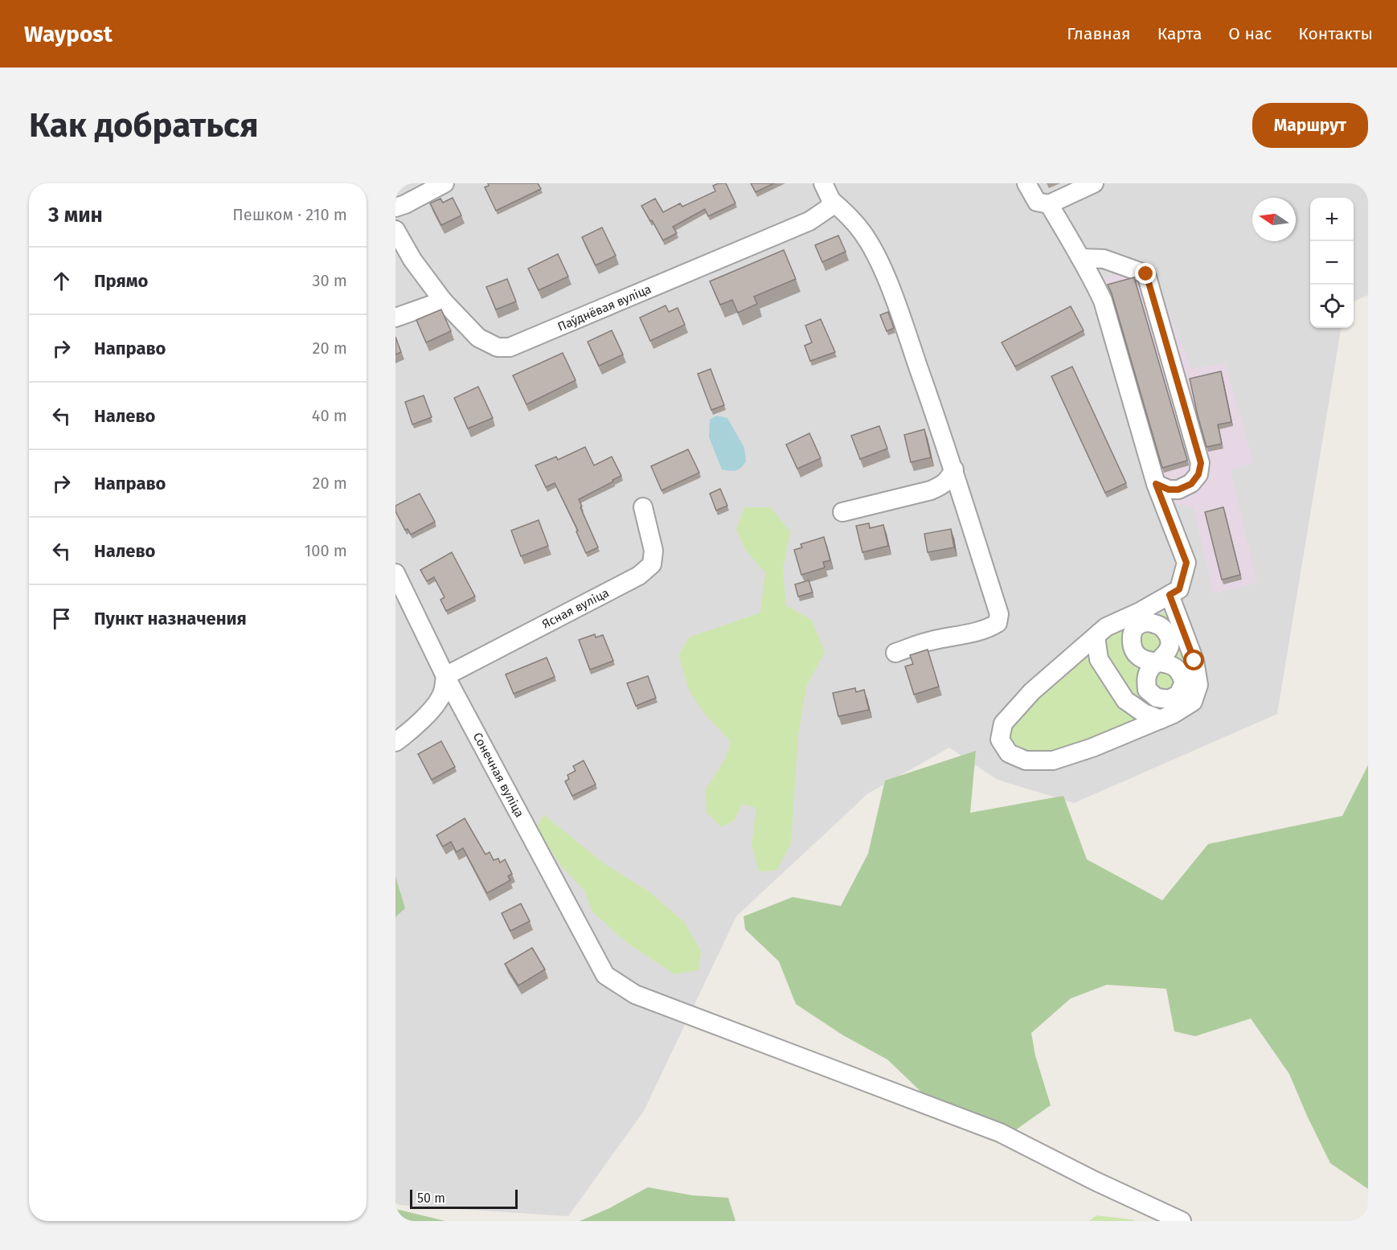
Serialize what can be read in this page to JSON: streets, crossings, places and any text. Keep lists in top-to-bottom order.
{
  "streets": {
    "street": ["Паўднёвая вуліца", "Ясная вуліца", "Сонечная вуліца"]
  },
  "crossings": [
    ["Ясная вуліца", "Сонечная вуліца"]
  ],
  "scale_bar": "50 m",
  "north": "left",
  "page": {
    "header": "Waypost",
    "nav": [
      "Главная",
      "Карта",
      "О нас",
      "Контакты"
    ],
    "buttons": "Маршрут",
    "title": "Как добраться",
    "heading": ["3 мин", "Пешком · 210 m"],
    "map_buttons": ["+", "−"],
    "list": [
      ["Прямо", "30 m"],
      ["Направо", "20 m"],
      ["Налево", "40 m"],
      ["Направо", "20 m"],
      ["Налево", "100 m"],
      "Пункт назначения"
    ],
    "scale": "50 m"
  }
}
